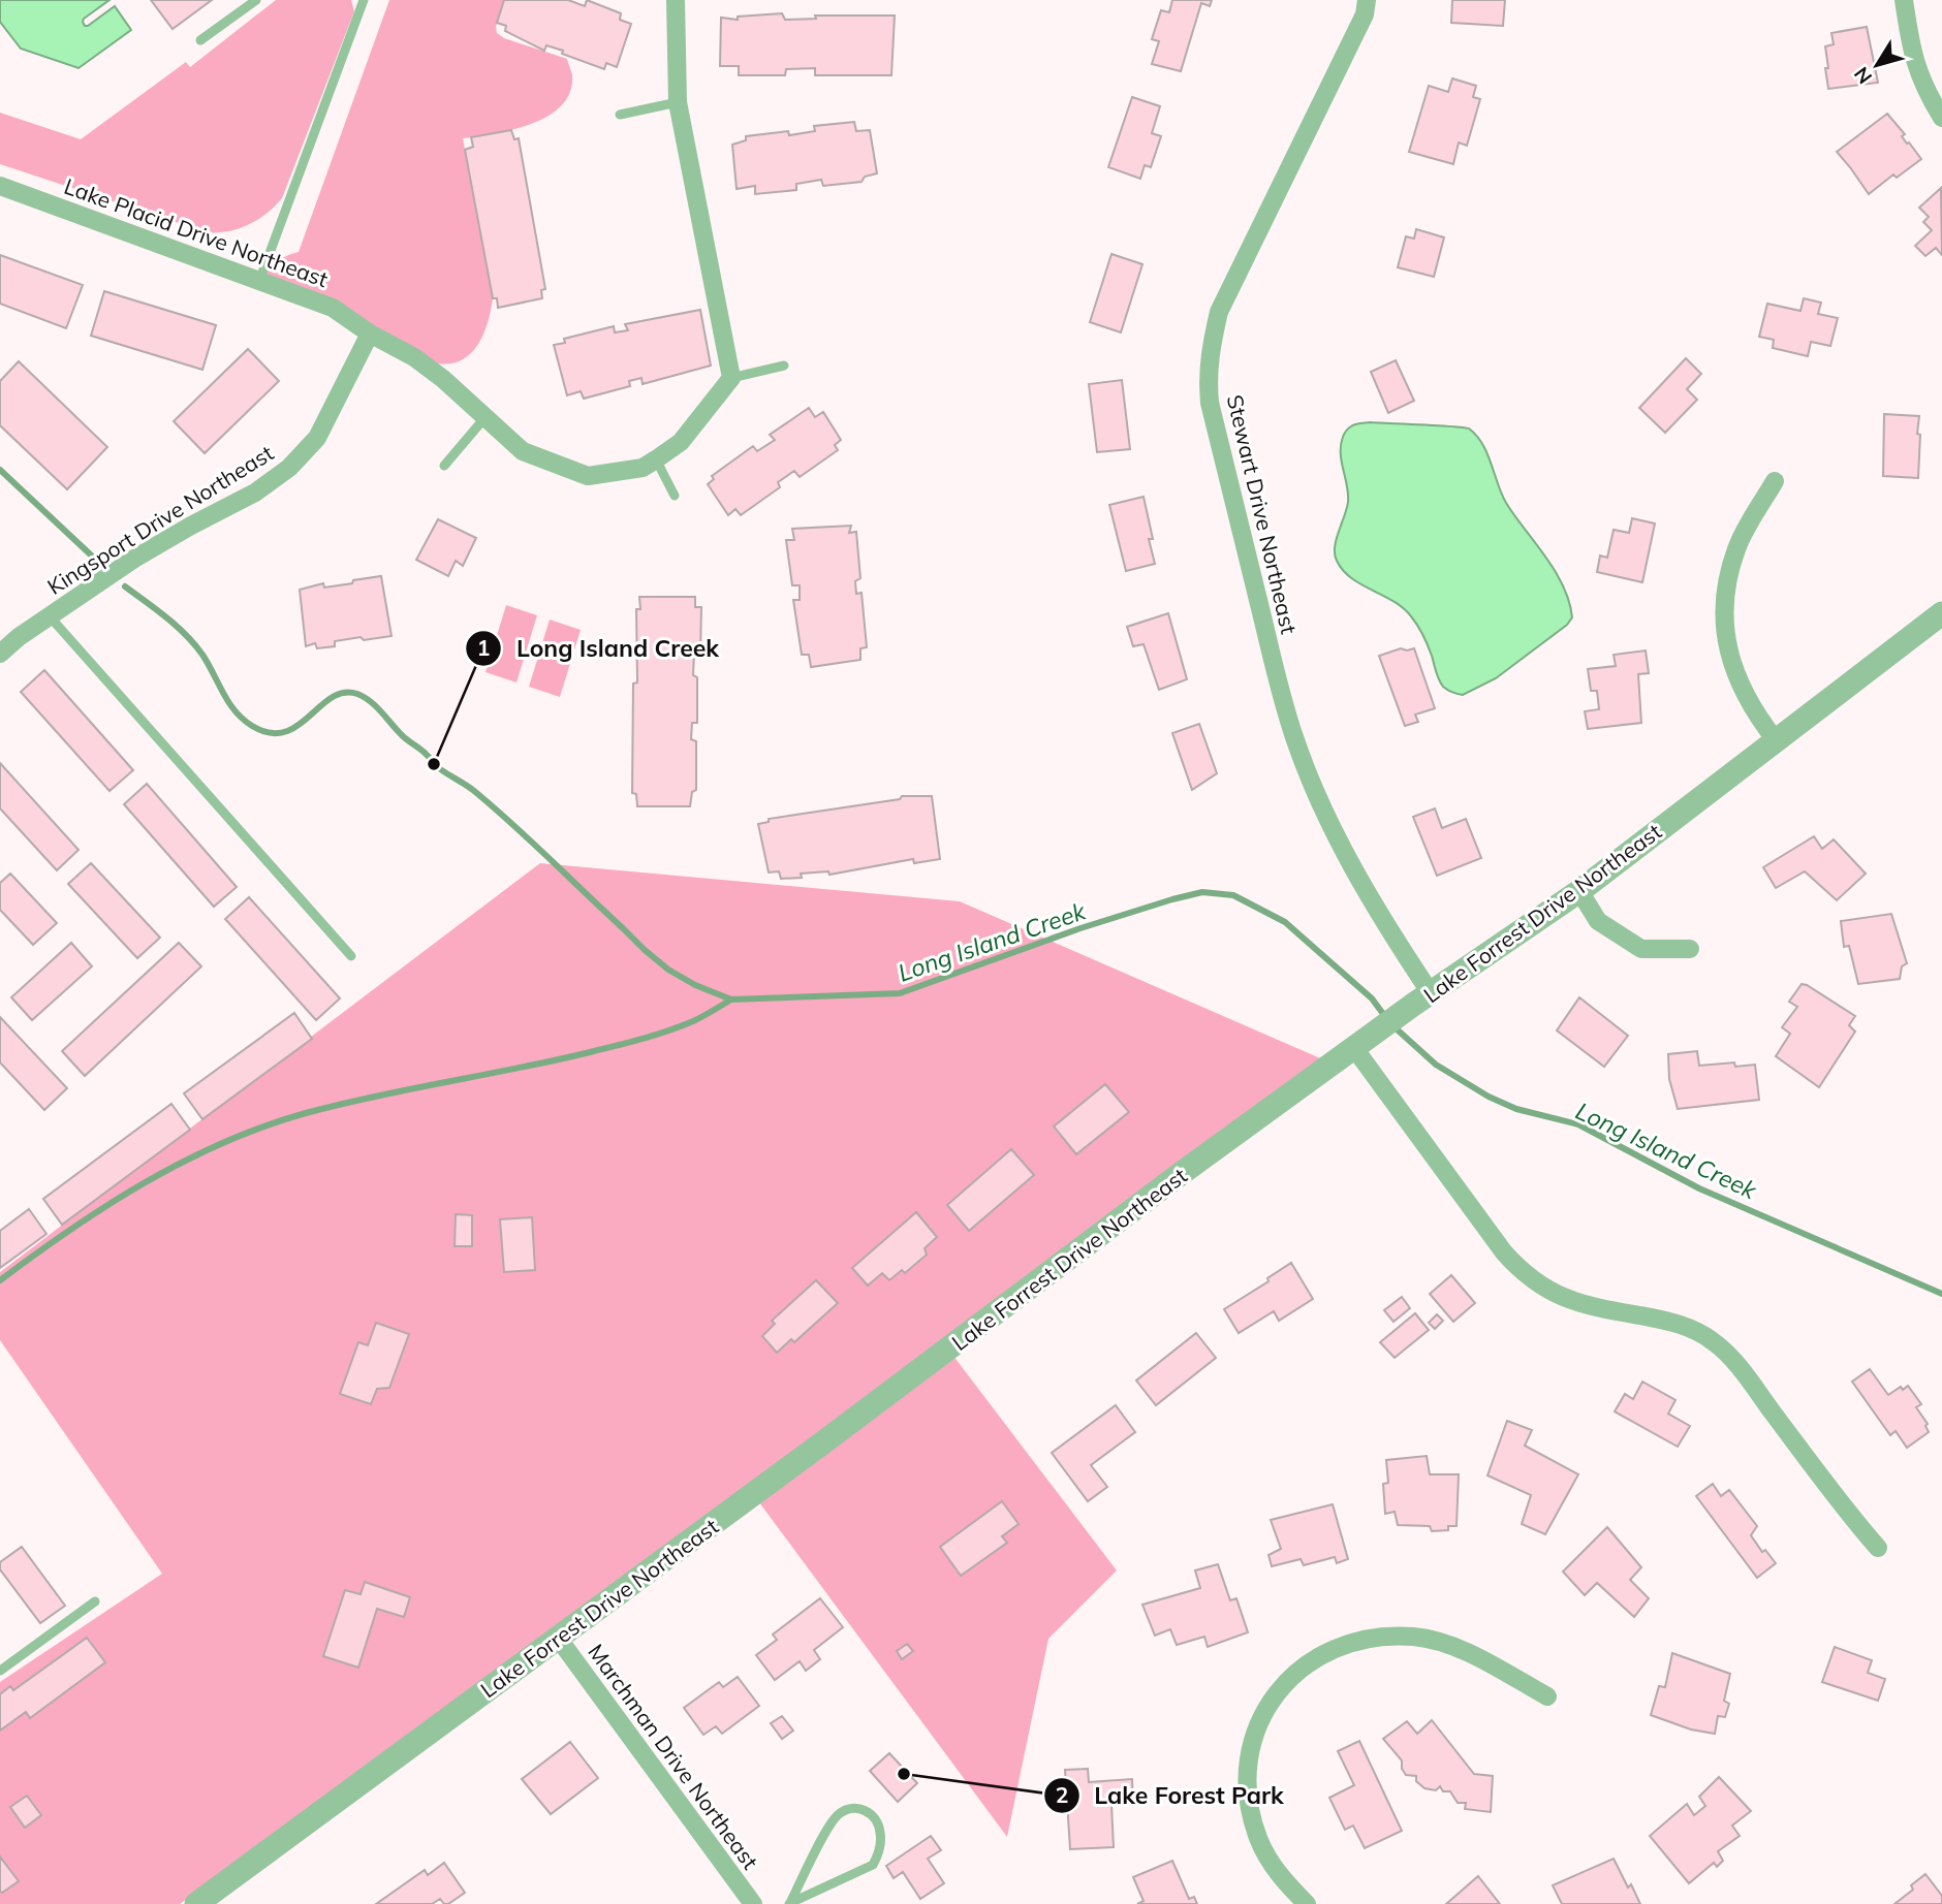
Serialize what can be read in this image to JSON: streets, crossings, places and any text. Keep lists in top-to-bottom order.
{
  "streets": {
    "street": [
      "Lake Placid Drive Northeast",
      "Stewart Drive Northeast",
      "Kingsport Drive Northeast",
      "Lake Forrest Drive Northeast",
      "Marchman Drive Northeast"
    ]
  },
  "crossings": [
    ["Lake Placid Drive Northeast", "Kingsport Drive Northeast"],
    ["Stewart Drive Northeast", "Lake Forrest Drive Northeast"],
    ["Lake Forrest Drive Northeast", "Marchman Drive Northeast"]
  ],
  "water": ["Long Island Creek"],
  "places": ["Long Island Creek", "Lake Forest Park"],
  "north": "bottom left"
}
